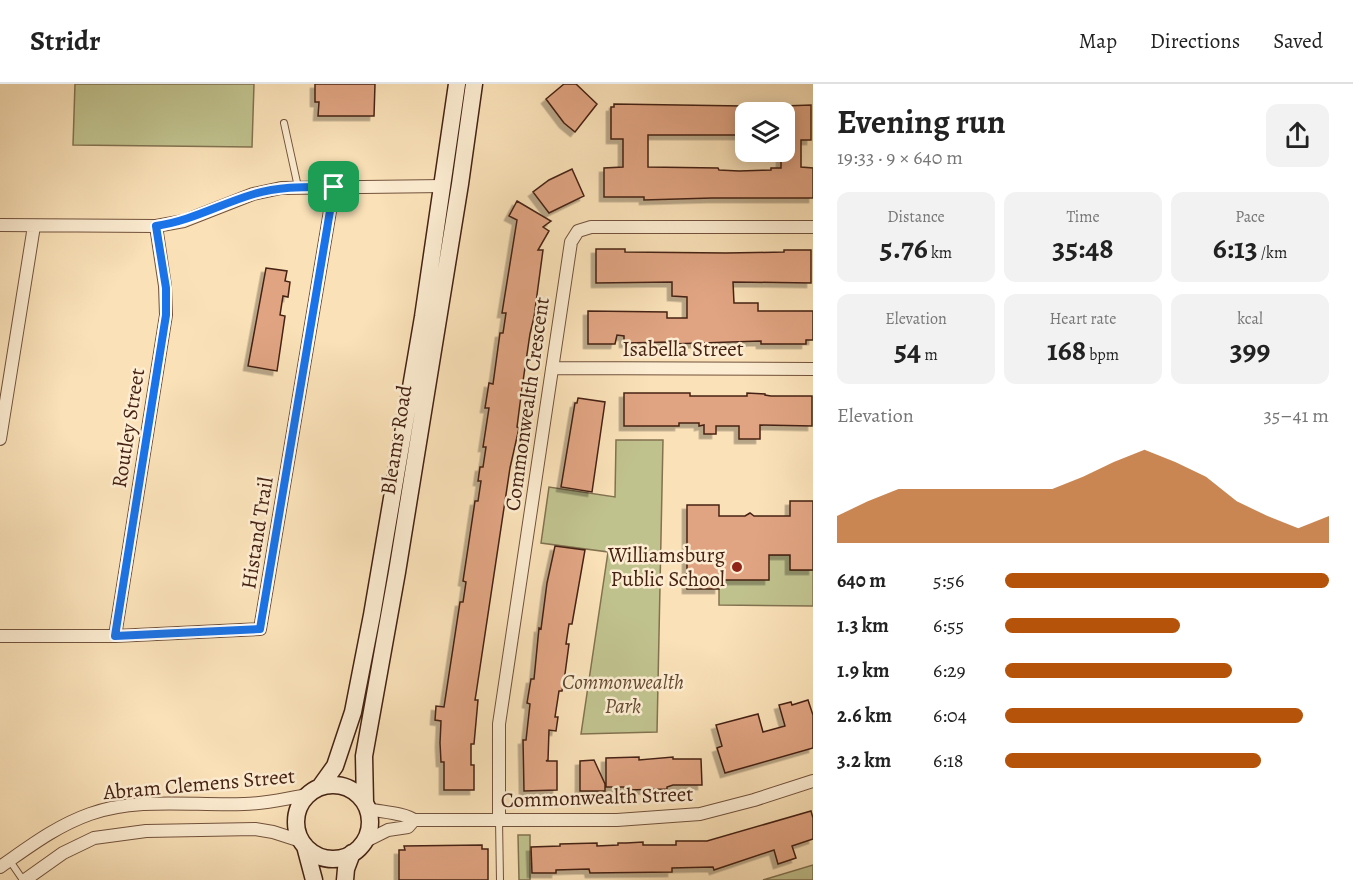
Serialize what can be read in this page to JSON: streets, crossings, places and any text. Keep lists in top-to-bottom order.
{
  "streets": {
    "main road": ["Bleams Road"],
    "street": [
      "Isabella Street",
      "Commonwealth Crescent",
      "Routley Street",
      "Histand Trail",
      "Abram Clemens Street",
      "Commonwealth Street"
    ]
  },
  "crossings": [
    ["Isabella Street", "Commonwealth Crescent"],
    ["Commonwealth Crescent", "Commonwealth Street"],
    ["Routley Street", "Histand Trail"],
    ["Bleams Road", "Abram Clemens Street"],
    ["Bleams Road", "Commonwealth Street"],
    ["Abram Clemens Street", "Commonwealth Street"]
  ],
  "parks": ["Commonwealth Park"],
  "places": ["Williamsburg Public School"],
  "page": {
    "header": "Stridr",
    "nav": ["Map", "Directions", "Saved"],
    "heading": ["Evening run", "19:33 · 9 × 640 m"],
    "stats": [
      ["Distance", "5.76 km"],
      ["Time", "35:48"],
      ["Pace", "6:13 /km"],
      ["Elevation", "54 m"],
      ["Heart rate", "168 bpm"],
      ["kcal", "399"]
    ],
    "chart": ["Elevation", "35–41 m"],
    "list": [
      {
        "name": "640 m",
        "note": "5:56"
      },
      {
        "name": "1.3 km",
        "note": "6:55"
      },
      {
        "name": "1.9 km",
        "note": "6:29"
      },
      {
        "name": "2.6 km",
        "note": "6:04"
      },
      {
        "name": "3.2 km",
        "note": "6:18"
      }
    ]
  }
}
